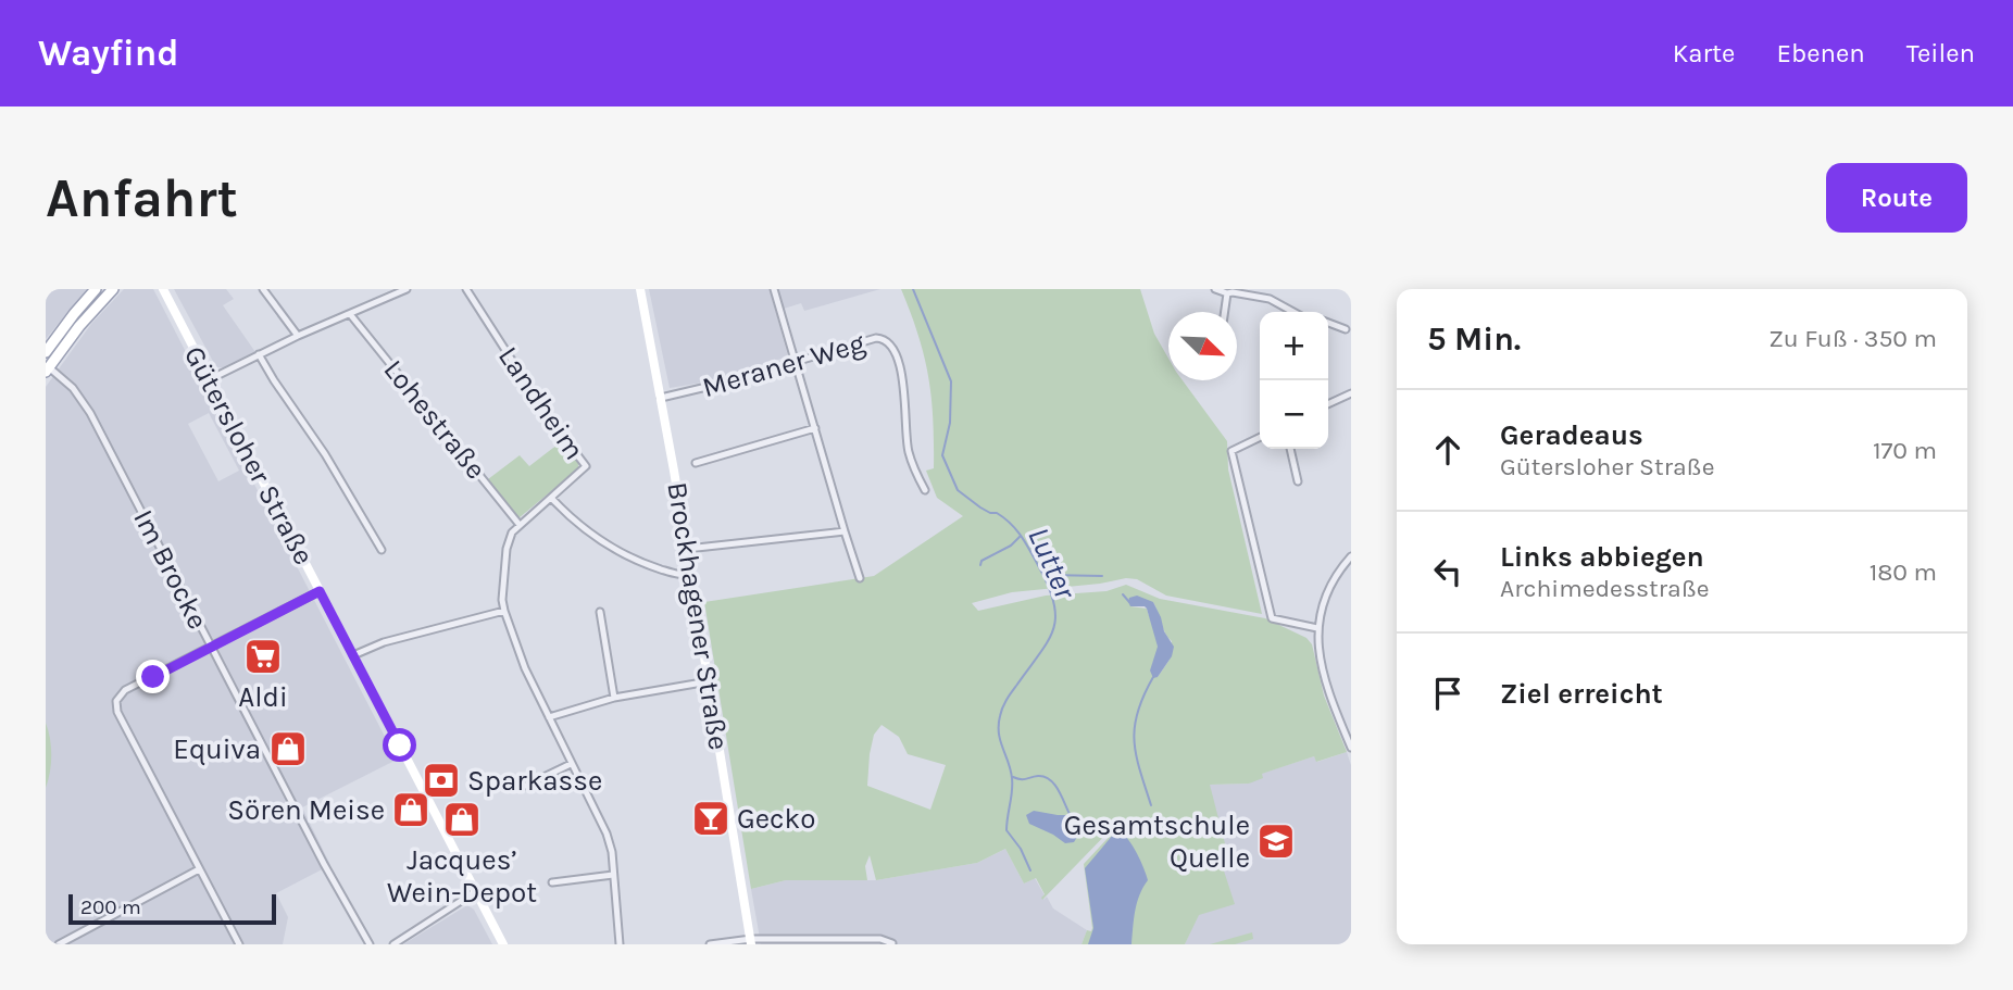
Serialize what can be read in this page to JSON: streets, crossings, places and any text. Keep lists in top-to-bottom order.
{
  "streets": {
    "street": [
      "Meraner Weg",
      "Landheim",
      "Lohestraße",
      "Gütersloher Straße",
      "Im Brocke",
      "Brockhagener Straße"
    ]
  },
  "crossings": [
    ["Meraner Weg", "Brockhagener Straße"],
    ["Landheim", "Lohestraße"]
  ],
  "water": ["Lutter"],
  "places": {
    "supermarket": ["Aldi"],
    "shop": ["Equiva", "Sören Meise", "Jacques’ Wein-Depot"],
    "bank": ["Sparkasse"],
    "bar": ["Gecko"],
    "school or university": ["Gesamtschule Quelle"]
  },
  "scale_bar": "200 m",
  "north": "bottom right",
  "page": {
    "header": "Wayfind",
    "nav": ["Karte", "Ebenen", "Teilen"],
    "buttons": "Route",
    "title": "Anfahrt",
    "heading": ["5 Min.", "Zu Fuß · 350 m"],
    "map_buttons": ["+", "−"],
    "list": [
      ["Geradeaus", "Gütersloher Straße", "170 m"],
      ["Links abbiegen", "Archimedesstraße", "180 m"],
      "Ziel erreicht"
    ],
    "scale": "200 m"
  }
}
